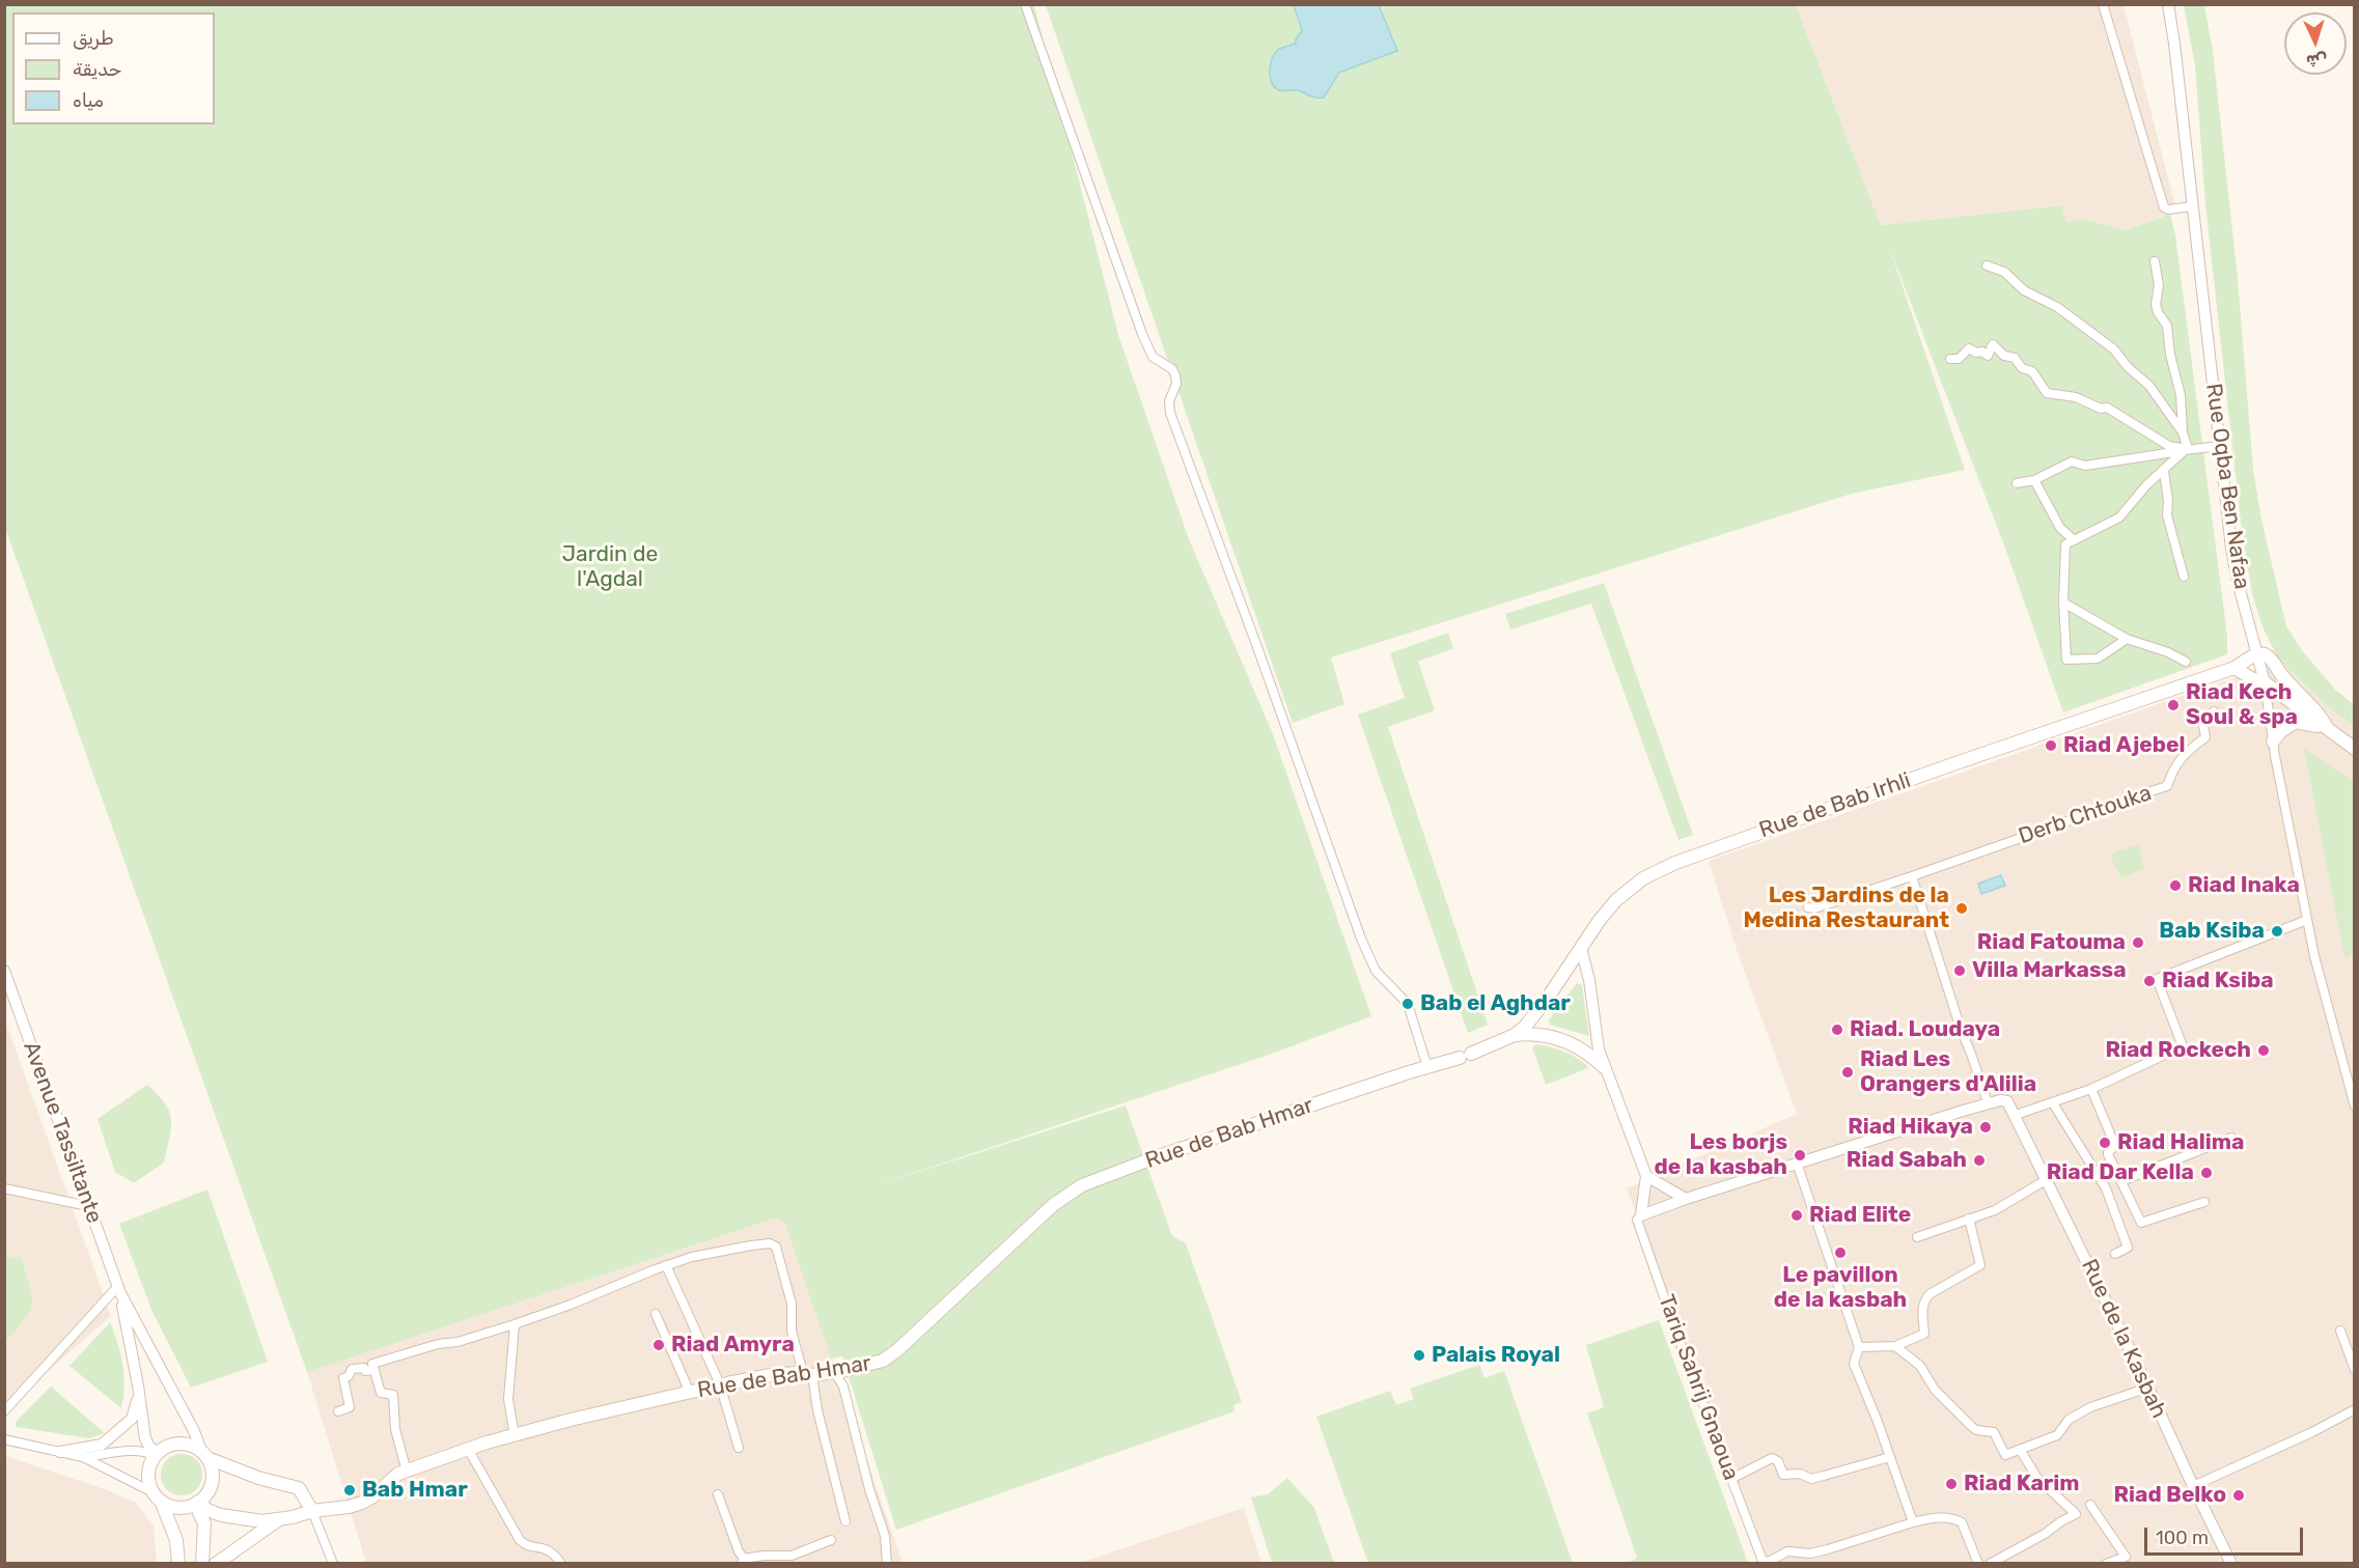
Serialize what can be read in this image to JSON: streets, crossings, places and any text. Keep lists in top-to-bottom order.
{
  "streets": {
    "main road": ["Rue de Bab Irhli", "Rue de Bab Hmar"],
    "street": [
      "Rue Oqba Ben Nafaa",
      "Derb Chtouka",
      "Avenue Tassiltante",
      "Rue de la Kasbah",
      "Tariq Sahrij Gnaoua"
    ]
  },
  "crossings": [
    ["Rue Oqba Ben Nafaa", "Rue de Bab Irhli"],
    ["Rue de Bab Irhli", "Rue de Bab Hmar"],
    ["Avenue Tassiltante", "Rue de Bab Hmar"]
  ],
  "parks": ["Jardin de l'Agdal"],
  "places": [
    "Riad Kech Soul & spa",
    "Riad Ajebel",
    "Riad Inaka",
    "Les Jardins de la Medina Restaurant",
    "Bab Ksiba",
    "Riad Fatouma",
    "Villa Markassa",
    "Riad Ksiba",
    "Bab el Aghdar",
    "Riad. Loudaya",
    "Riad Rockech",
    "Riad Les Orangers d'Alilia",
    "Riad Hikaya",
    "Riad Halima",
    "Les borjs de la kasbah",
    "Riad Sabah",
    "Riad Dar Kella",
    "Riad Elite",
    "Le pavillon de la kasbah",
    "Riad Amyra",
    "Palais Royal",
    "Riad Karim",
    "Bab Hmar",
    "Riad Belko"
  ],
  "legend": ["طريق", "حديقة", "مياه"],
  "scale_bar": "100 m",
  "north": "bottom"
}
